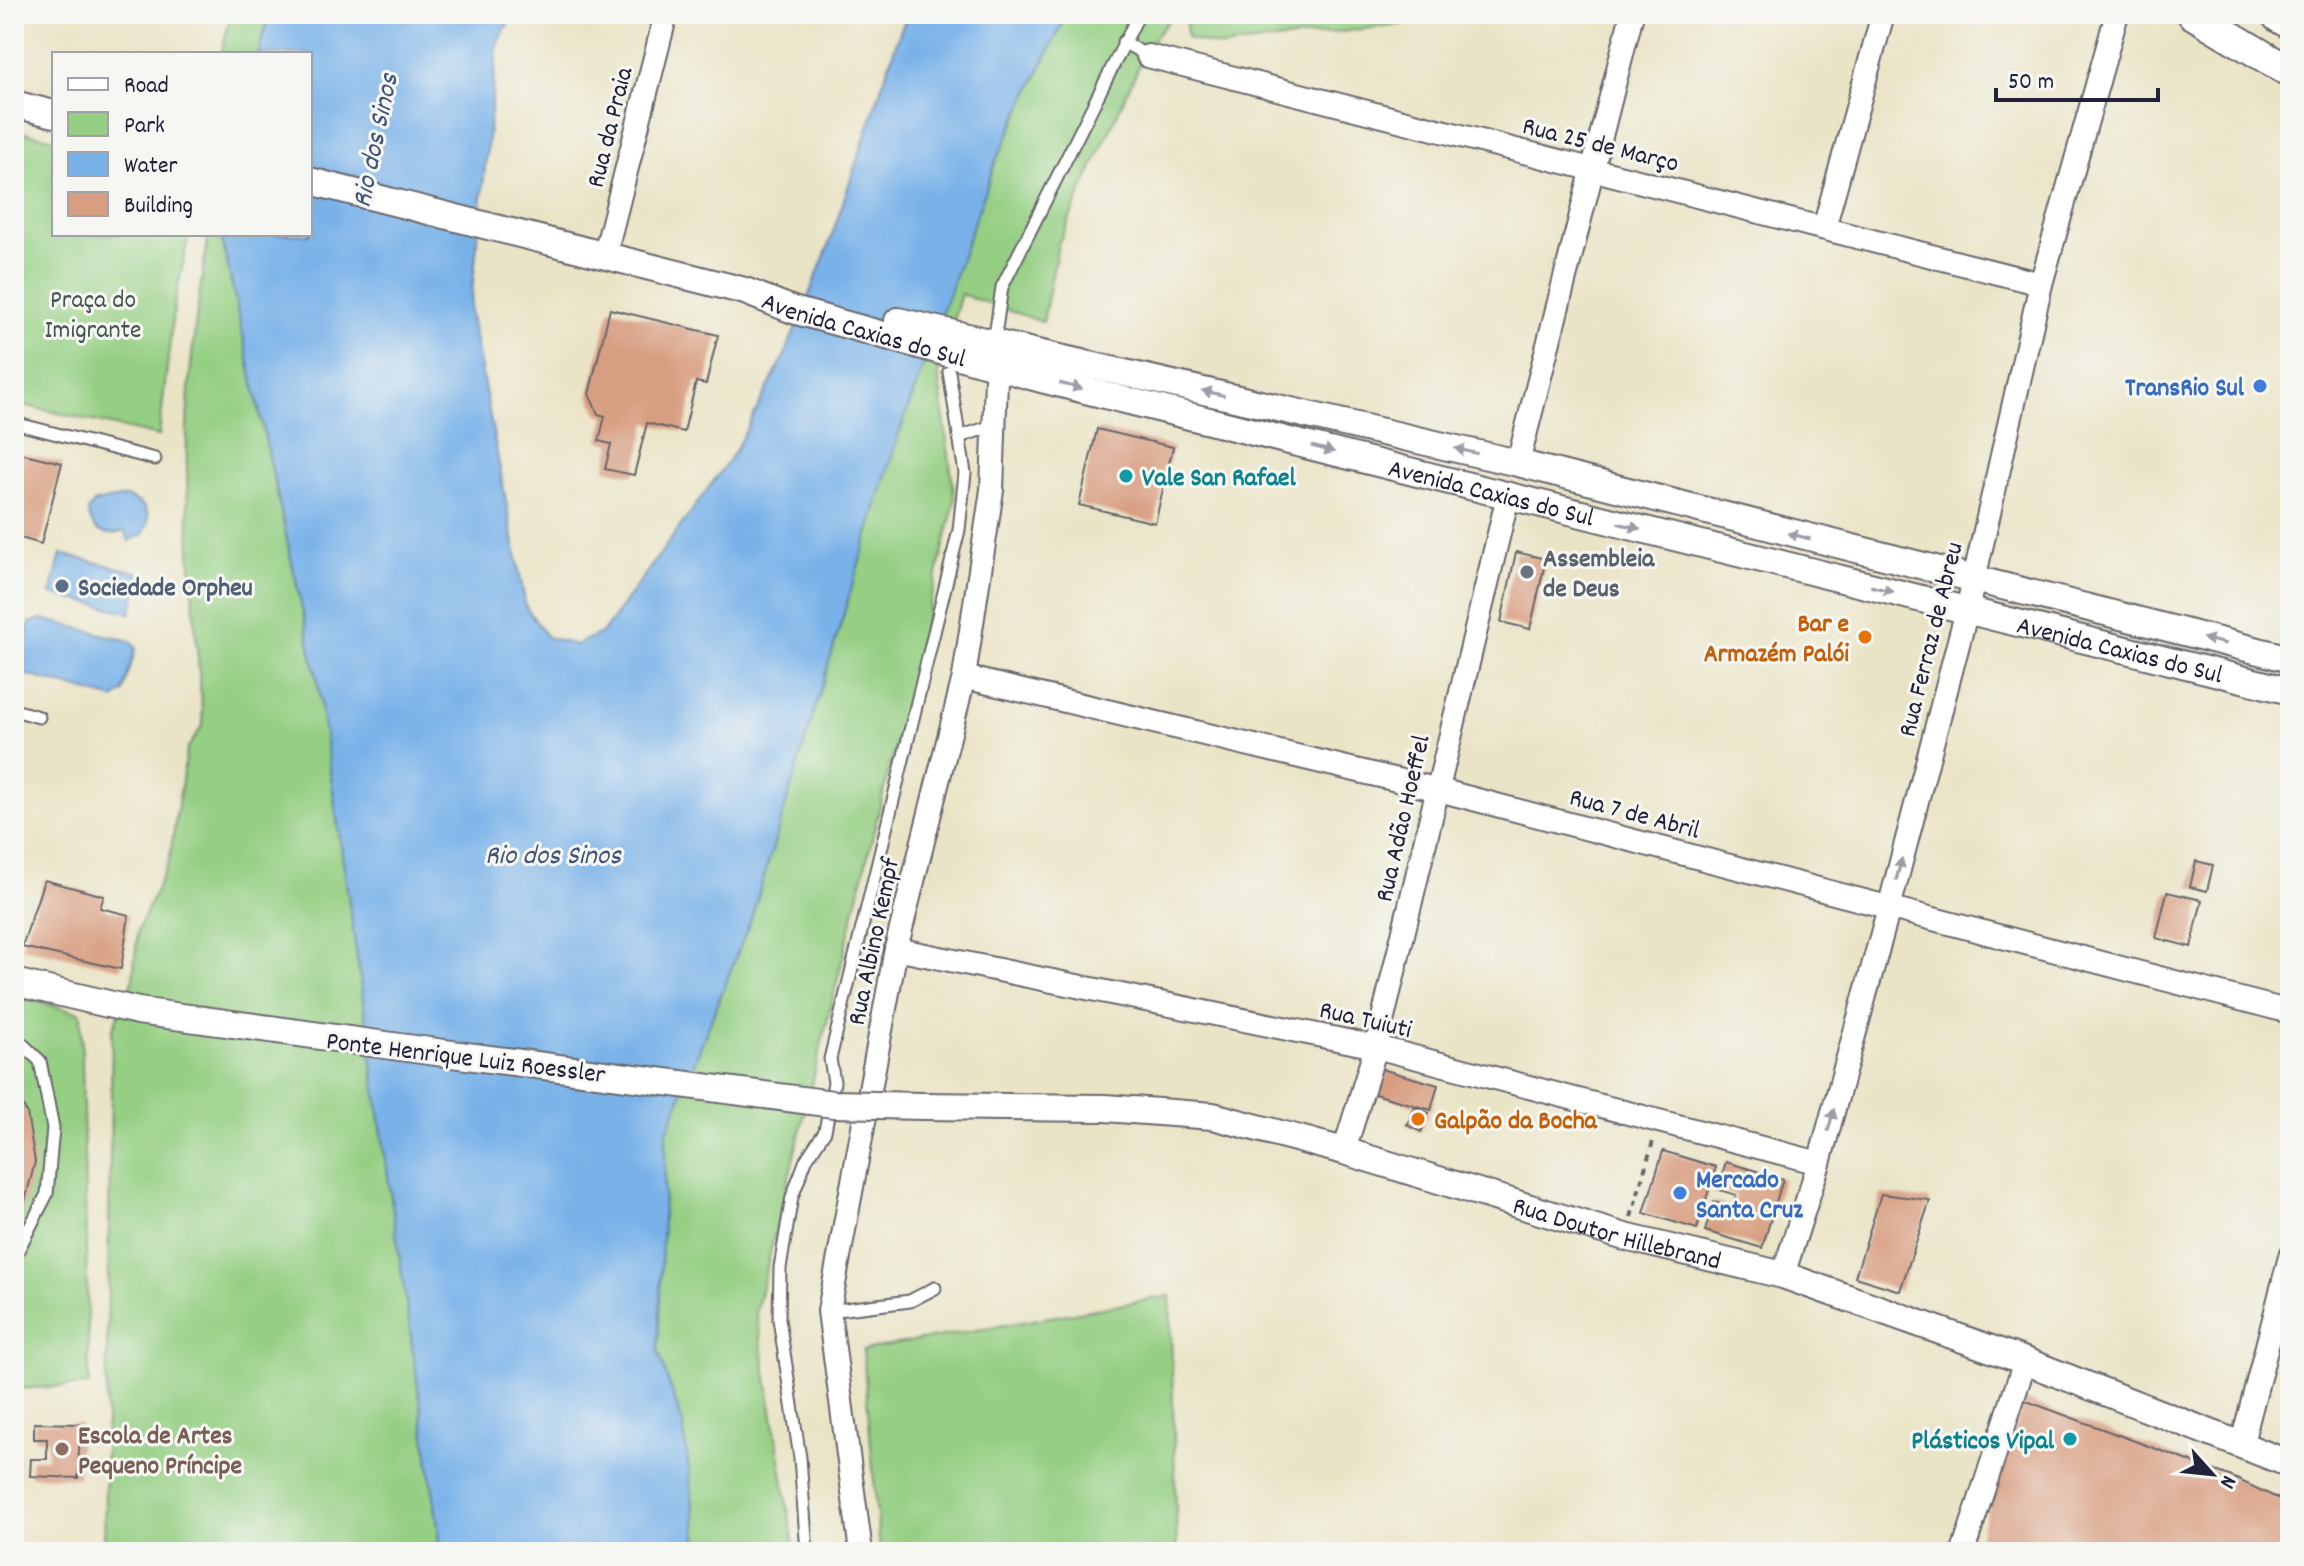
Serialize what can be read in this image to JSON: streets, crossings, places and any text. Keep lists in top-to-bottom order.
{
  "streets": {
    "street": [
      "Rua da Praia",
      "Rua 25 de Março",
      "Avenida Caxias do Sul",
      "Rua Ferraz de Abreu",
      "Rua 7 de Abril",
      "Rua Adão Hoeffel",
      "Rua Albino Kempf",
      "Rua Tuiuti",
      "Ponte Henrique Luiz Roessler",
      "Rua Doutor Hillebrand"
    ]
  },
  "crossings": [
    ["Rua da Praia", "Avenida Caxias do Sul"],
    ["Rua 25 de Março", "Rua Ferraz de Abreu"],
    ["Avenida Caxias do Sul", "Rua Ferraz de Abreu"],
    ["Avenida Caxias do Sul", "Rua Adão Hoeffel"],
    ["Avenida Caxias do Sul", "Rua Albino Kempf"],
    ["Rua Ferraz de Abreu", "Rua 7 de Abril"],
    ["Rua Ferraz de Abreu", "Rua Tuiuti"],
    ["Rua Ferraz de Abreu", "Rua Doutor Hillebrand"],
    ["Rua 7 de Abril", "Rua Adão Hoeffel"],
    ["Rua 7 de Abril", "Rua Albino Kempf"],
    ["Rua Adão Hoeffel", "Rua Tuiuti"],
    ["Rua Adão Hoeffel", "Rua Doutor Hillebrand"],
    ["Rua Albino Kempf", "Rua Tuiuti"],
    ["Ponte Henrique Luiz Roessler", "Rua Doutor Hillebrand"]
  ],
  "one_way": ["Rua Ferraz de Abreu"],
  "water": ["Rio dos Sinos"],
  "parks": ["Praça do Imigrante"],
  "places": [
    "TransRio Sul",
    "Vale San Rafael",
    "Assembleia de Deus",
    "Sociedade Orpheu",
    "Bar e Armazém Palói",
    "Galpão da Bocha",
    "Mercado Santa Cruz",
    "Plásticos Vipal",
    "Escola de Artes Pequeno Príncipe"
  ],
  "legend": [
    "Road",
    "Park",
    "Water",
    "Building"
  ],
  "scale_bar": "50 m",
  "north": "bottom right"
}
